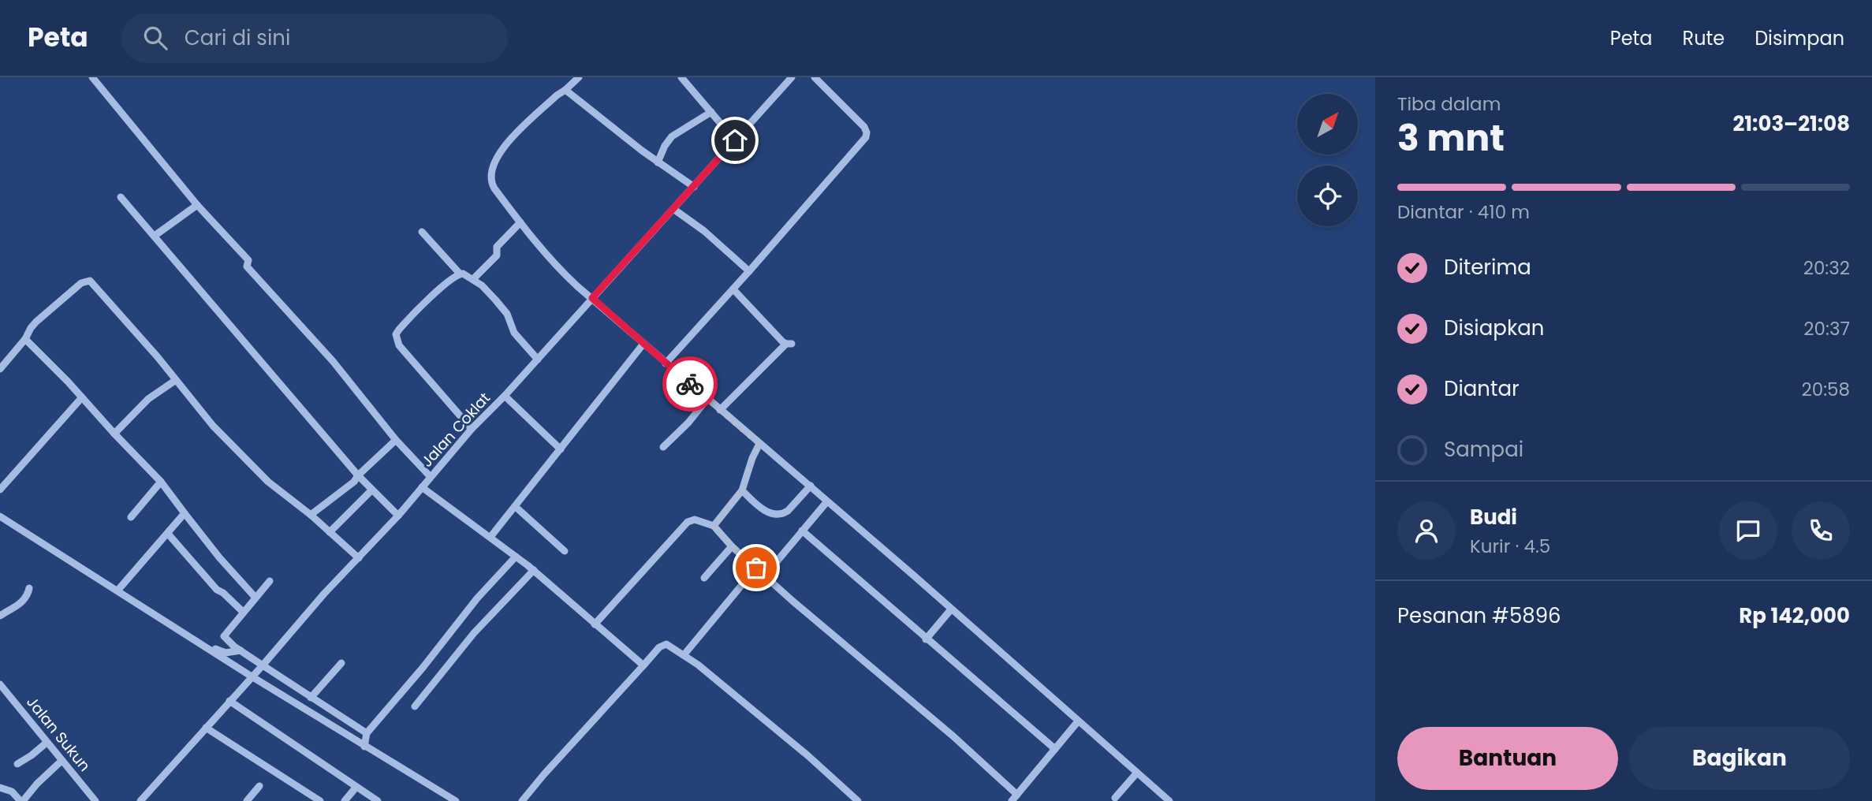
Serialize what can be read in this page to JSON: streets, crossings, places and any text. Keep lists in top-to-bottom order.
{
  "streets": {
    "street": ["Jalan Coklat", "Jalan Sukun"]
  },
  "north": "top right",
  "page": {
    "header": "Peta",
    "search": "Cari di sini",
    "nav": ["Peta", "Rute", "Disimpan"],
    "heading": ["3 mnt", "Tiba dalam", "21:03–21:08"],
    "panel": [
      "Budi",
      "Kurir · 4.5",
      "Pesanan #5896",
      "Rp 142,000"
    ],
    "bar": "Diantar · 410 m",
    "list": [
      ["Diterima", "20:32"],
      ["Disiapkan", "20:37"],
      ["Diantar", "20:58"],
      "Sampai"
    ],
    "buttons": ["Bantuan", "Bagikan"]
  }
}
